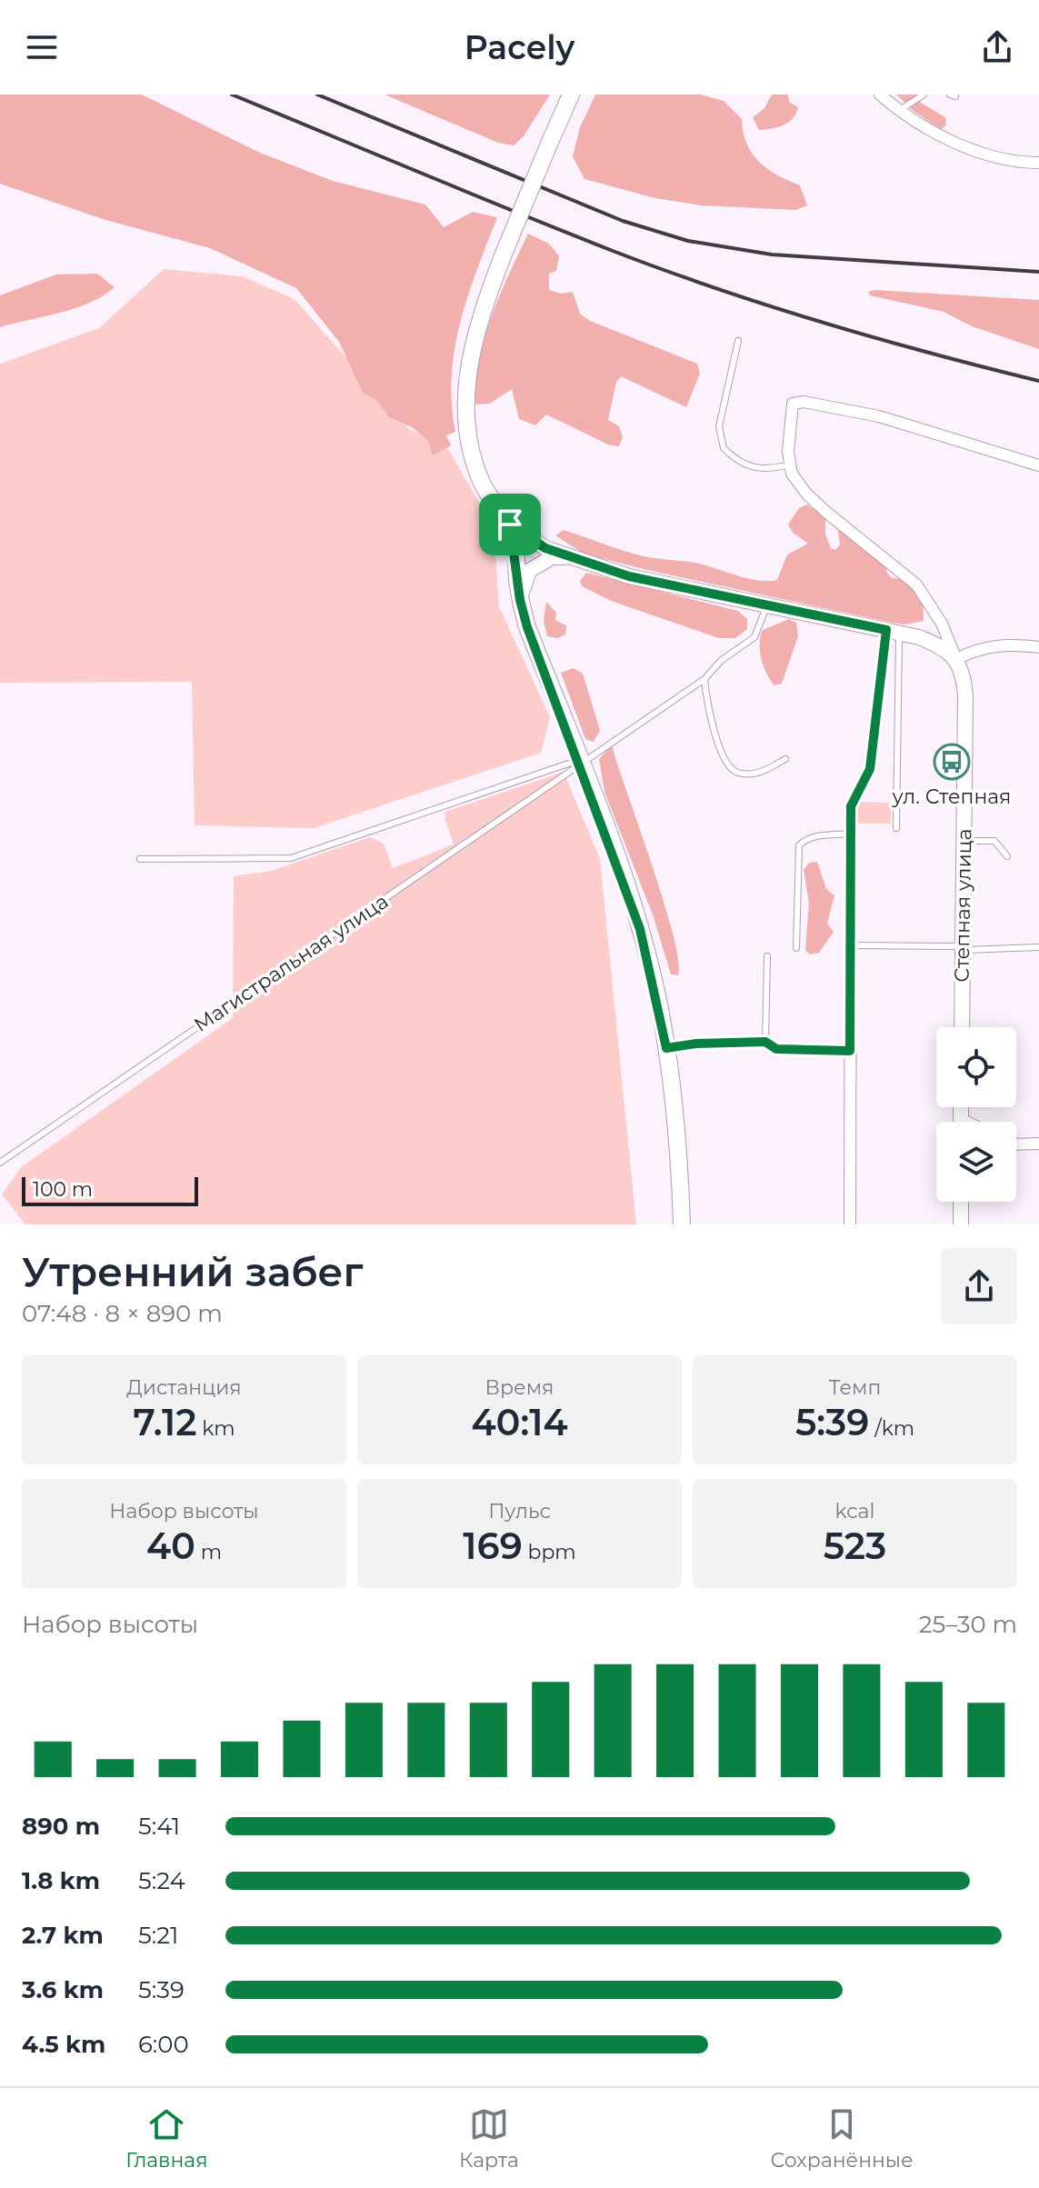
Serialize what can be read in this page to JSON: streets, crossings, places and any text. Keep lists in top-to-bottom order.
{
  "streets": {
    "street": ["Степная улица"],
    "lane": ["Магистральная улица"]
  },
  "places": {
    "bus stop": ["ул. Степная"]
  },
  "scale_bar": "100 m",
  "page": {
    "header": "Pacely",
    "scale": "100 m",
    "heading": ["Утренний забег", "07:48 · 8 × 890 m"],
    "stats": [
      ["Дистанция", "7.12 km"],
      ["Время", "40:14"],
      ["Темп", "5:39 /km"],
      ["Набор высоты", "40 m"],
      ["Пульс", "169 bpm"],
      ["kcal", "523"]
    ],
    "chart": ["Набор высоты", "25–30 m"],
    "list": [
      {
        "name": "890 m",
        "note": "5:41"
      },
      {
        "name": "1.8 km",
        "note": "5:24"
      },
      {
        "name": "2.7 km",
        "note": "5:21"
      },
      {
        "name": "3.6 km",
        "note": "5:39"
      },
      {
        "name": "4.5 km",
        "note": "6:00"
      }
    ],
    "tabs": ["Главная", "Карта", "Сохранённые"]
  }
}
